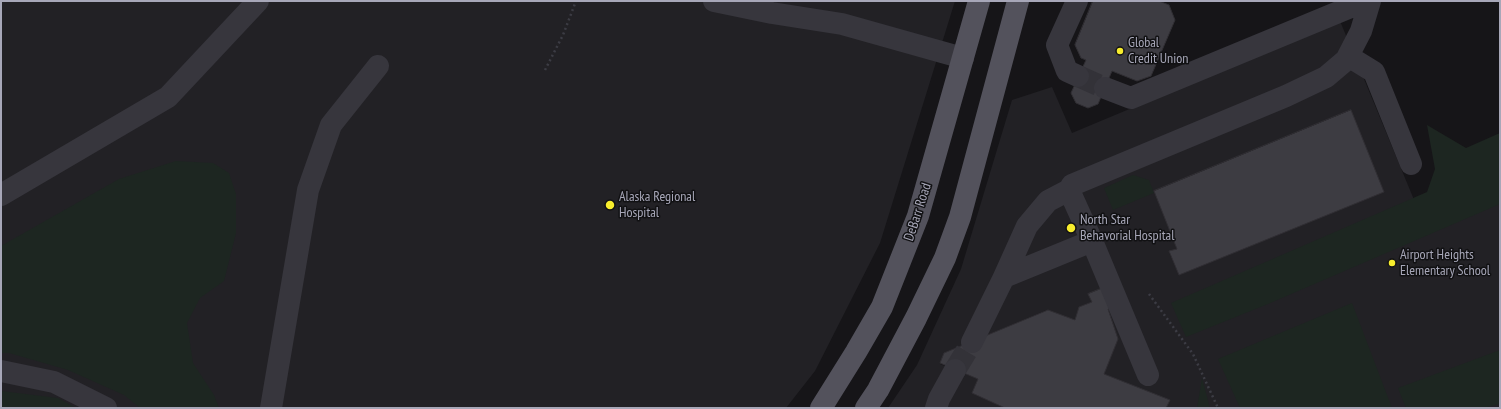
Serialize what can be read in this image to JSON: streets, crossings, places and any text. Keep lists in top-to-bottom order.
{
  "streets": {
    "main road": ["DeBarr Road"]
  },
  "places": [
    "Global Credit Union",
    "Alaska Regional Hospital",
    "North Star Behavorial Hospital",
    "Airport Heights Elementary School"
  ]
}
